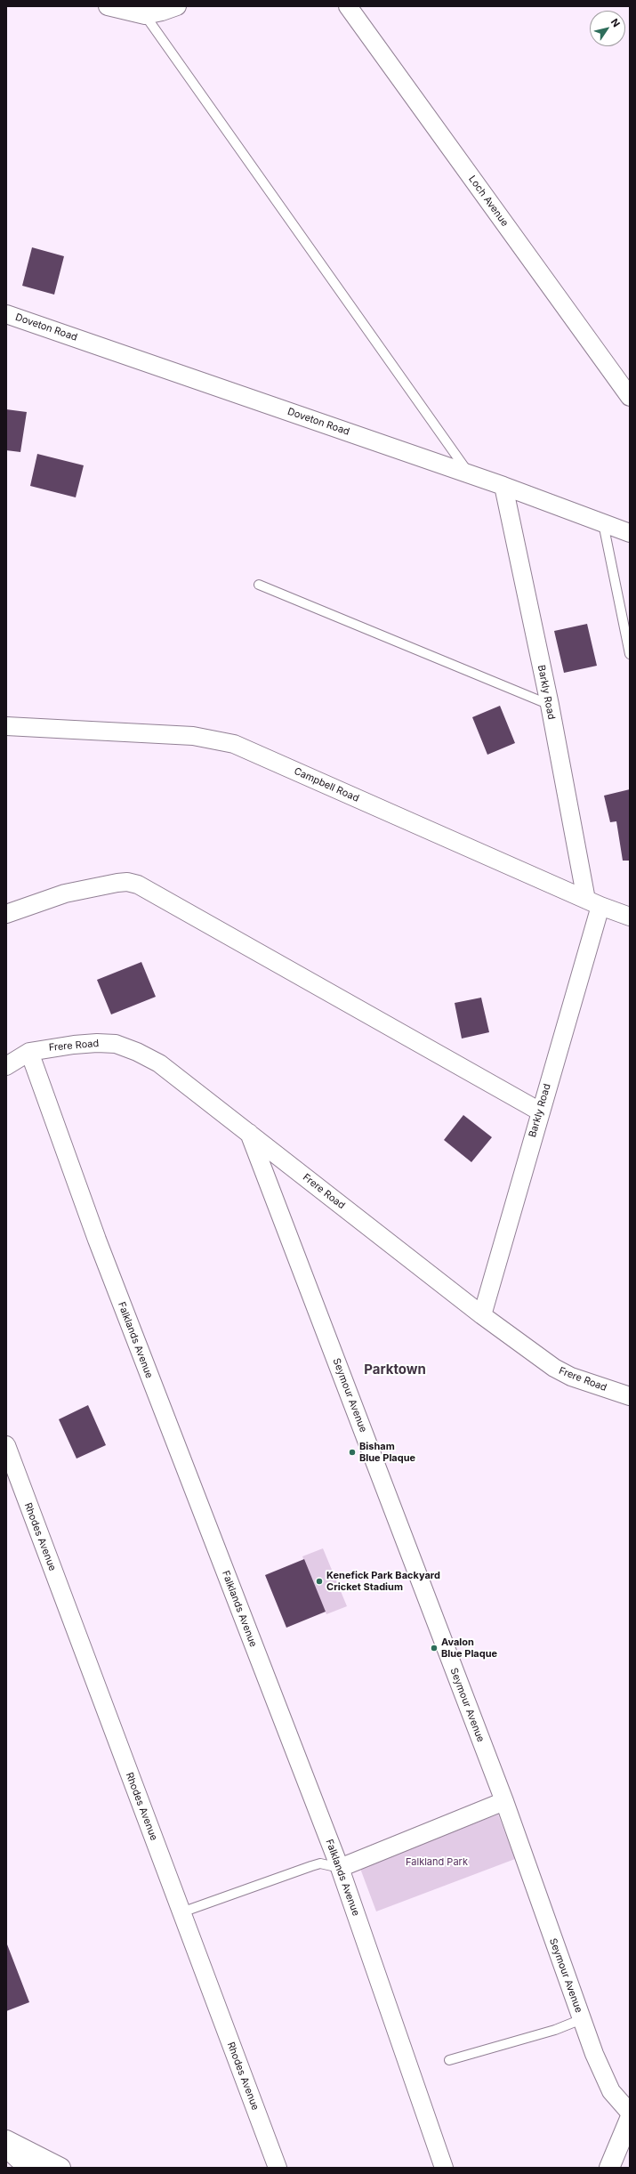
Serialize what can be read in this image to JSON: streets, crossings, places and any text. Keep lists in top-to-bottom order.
{
  "streets": {
    "street": [
      "Loch Avenue",
      "Doveton Road",
      "Barkly Road",
      "Campbell Road",
      "Frere Road",
      "Falklands Avenue",
      "Seymour Avenue",
      "Rhodes Avenue"
    ]
  },
  "crossings": [
    ["Doveton Road", "Barkly Road"],
    ["Barkly Road", "Campbell Road"],
    ["Barkly Road", "Frere Road"],
    ["Frere Road", "Falklands Avenue"],
    ["Frere Road", "Seymour Avenue"]
  ],
  "districts": ["Parktown"],
  "parks": ["Falkland Park"],
  "places": ["Bisham Blue Plaque", "Kenefick Park Backyard Cricket Stadium", "Avalon Blue Plaque"],
  "north": "top right"
}
